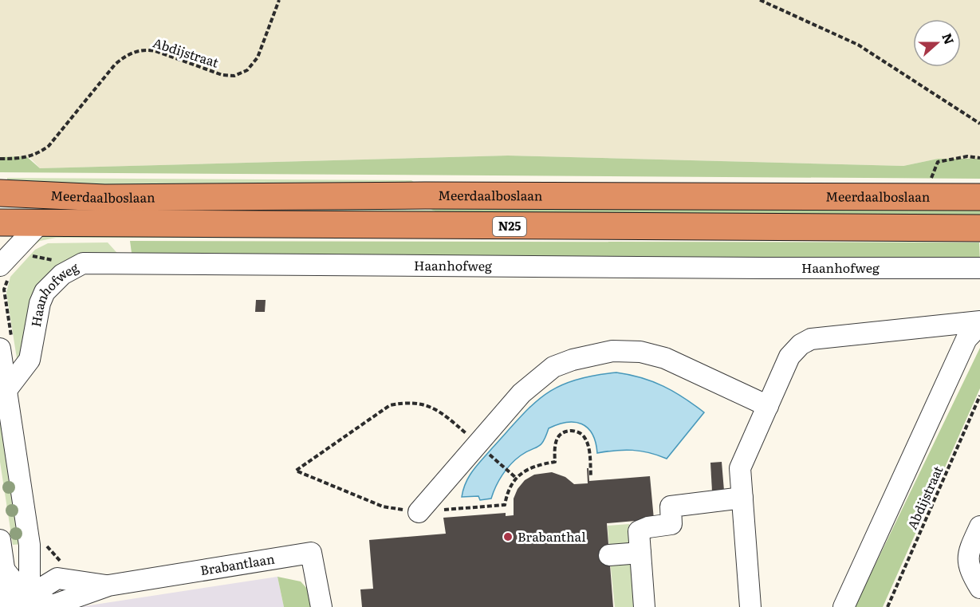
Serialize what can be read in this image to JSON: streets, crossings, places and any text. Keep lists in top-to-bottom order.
{
  "streets": {
    "highway": ["Meerdaalboslaan", "N25"],
    "street": ["Haanhofweg", "Brabantlaan"],
    "path": ["Abdijstraat"]
  },
  "places": ["Brabanthal"],
  "north": "right"
}
